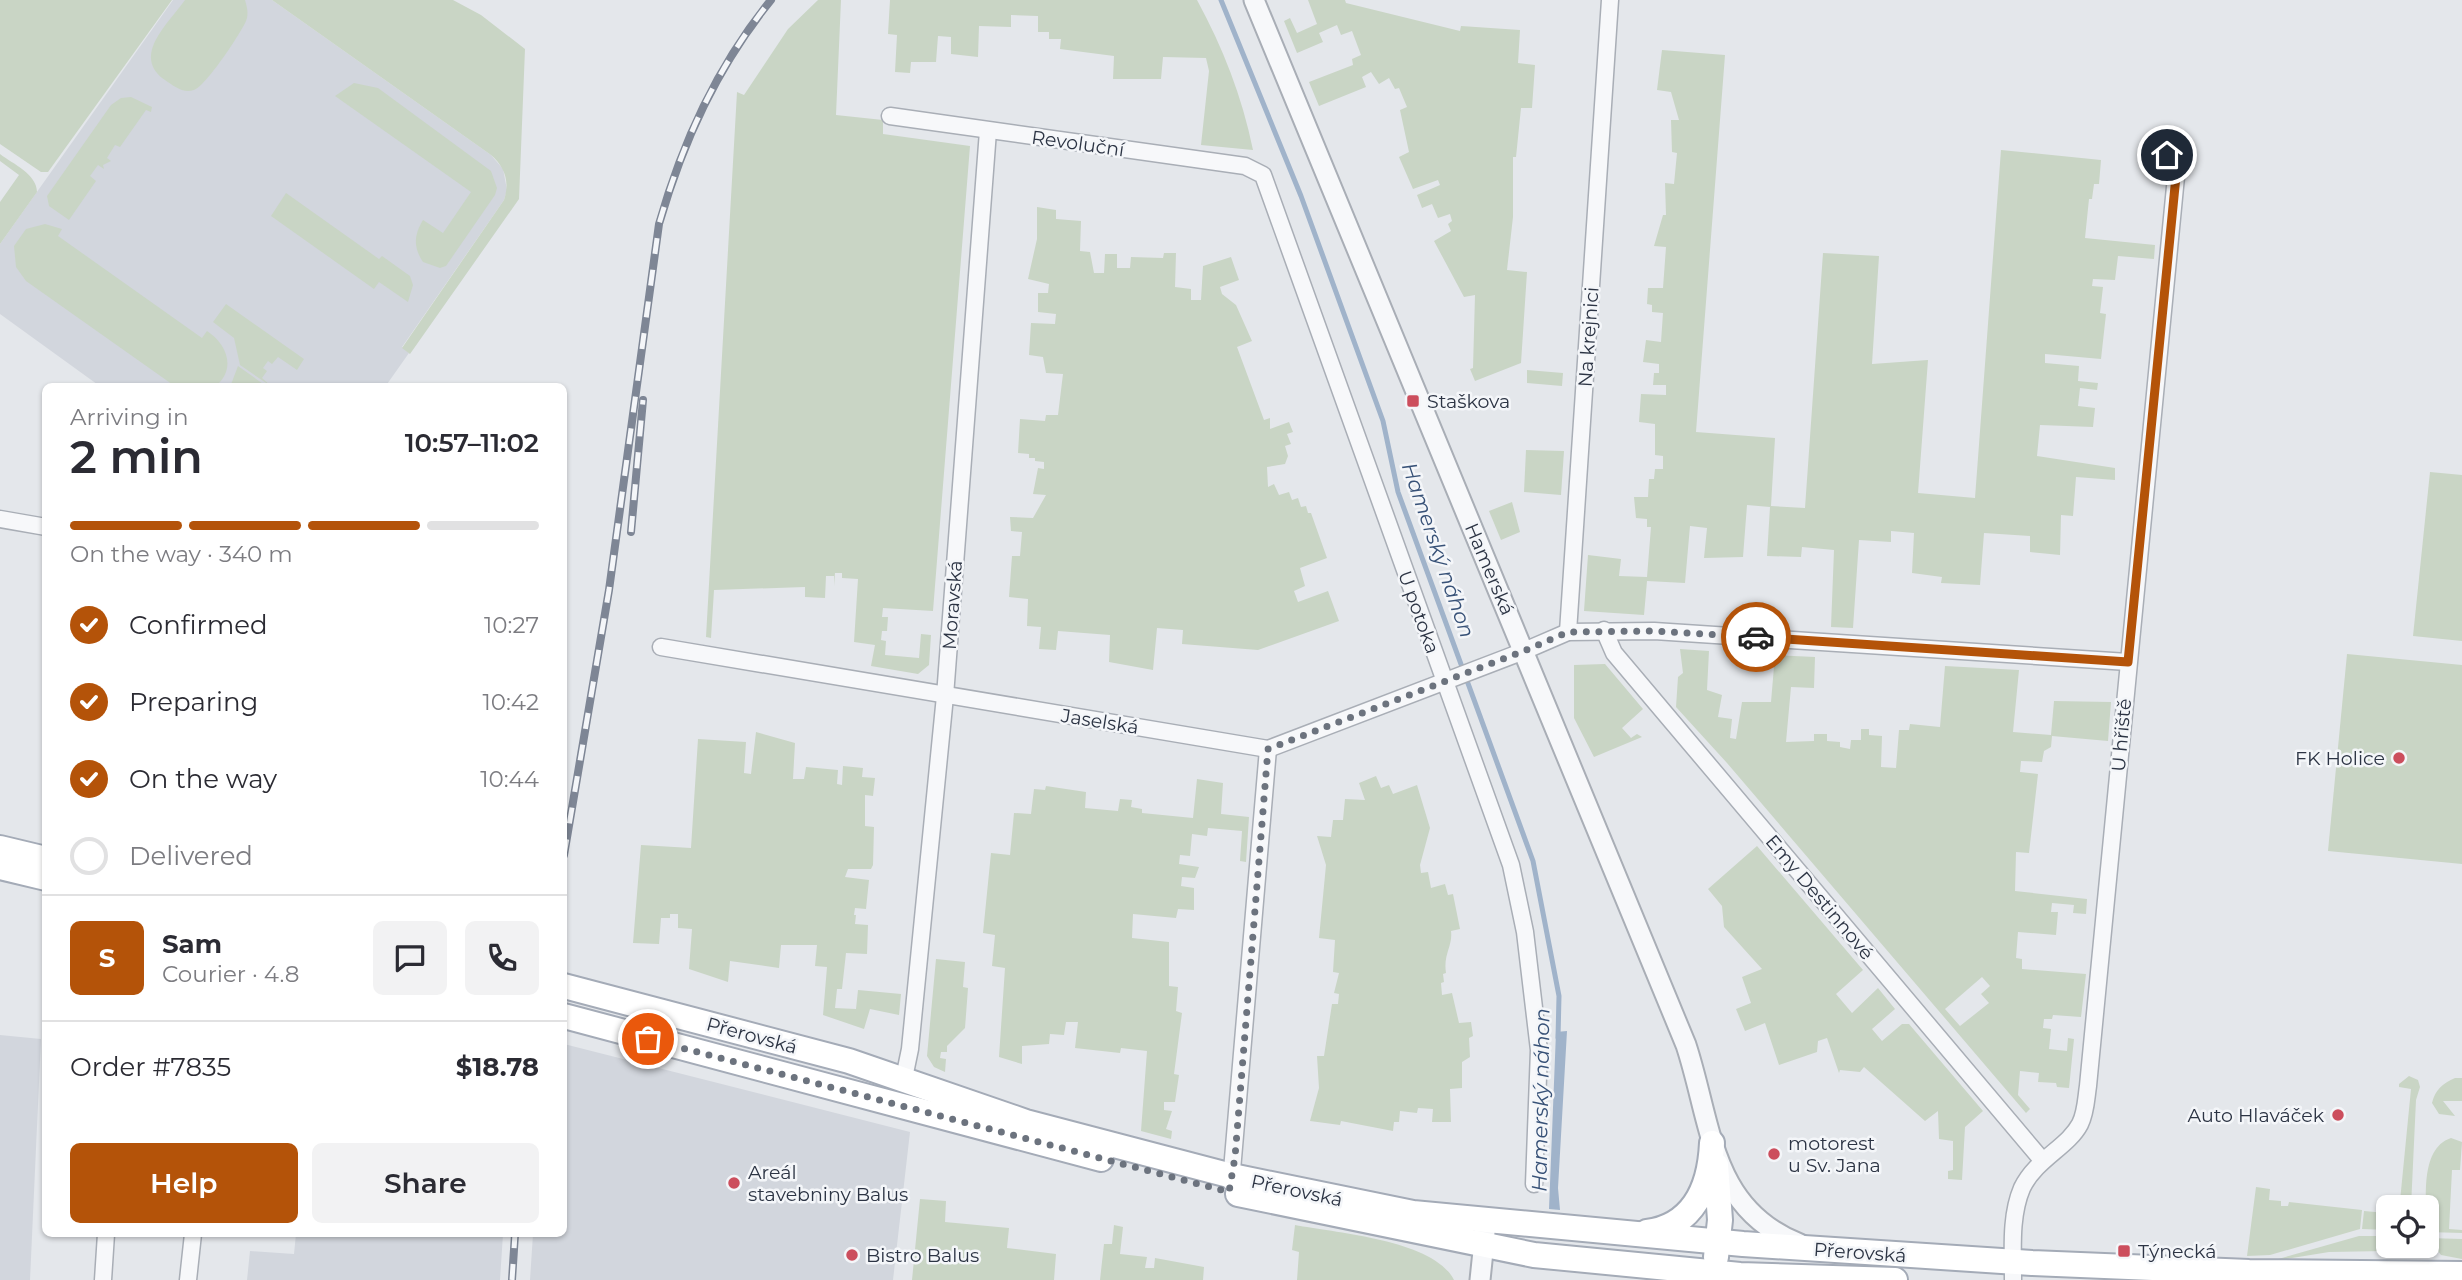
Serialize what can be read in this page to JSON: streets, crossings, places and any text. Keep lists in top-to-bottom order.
{
  "streets": {
    "main road": ["Přerovská"],
    "street": [
      "Revoluční",
      "Na krejnici",
      "Hamerská",
      "Moravská",
      "U potoka",
      "Jaselská",
      "U hřiště",
      "Emy Destinnové"
    ]
  },
  "crossings": [
    ["Revoluční", "Moravská"],
    ["Revoluční", "U potoka"],
    ["Hamerská", "Přerovská"],
    ["Moravská", "Jaselská"],
    ["Moravská", "Přerovská"],
    ["U hřiště", "Emy Destinnové"]
  ],
  "water": ["Hamerský náhon"],
  "places": {
    "transit": ["Staškova", "Týnecká"],
    "other": [
      "FK Holice",
      "Auto Hlaváček",
      "motorest u Sv. Jana",
      "Areál stavebniny Balus",
      "Bistro Balus"
    ]
  },
  "page": {
    "heading": ["2 min", "Arriving in", "10:57–11:02"],
    "panel": [
      "Sam",
      "Courier · 4.8",
      "Order #7835",
      "$18.78"
    ],
    "bar": "On the way · 340 m",
    "list": [
      ["Confirmed", "10:27"],
      ["Preparing", "10:42"],
      ["On the way", "10:44"],
      "Delivered"
    ],
    "round": "S",
    "buttons": ["Help", "Share"]
  }
}
